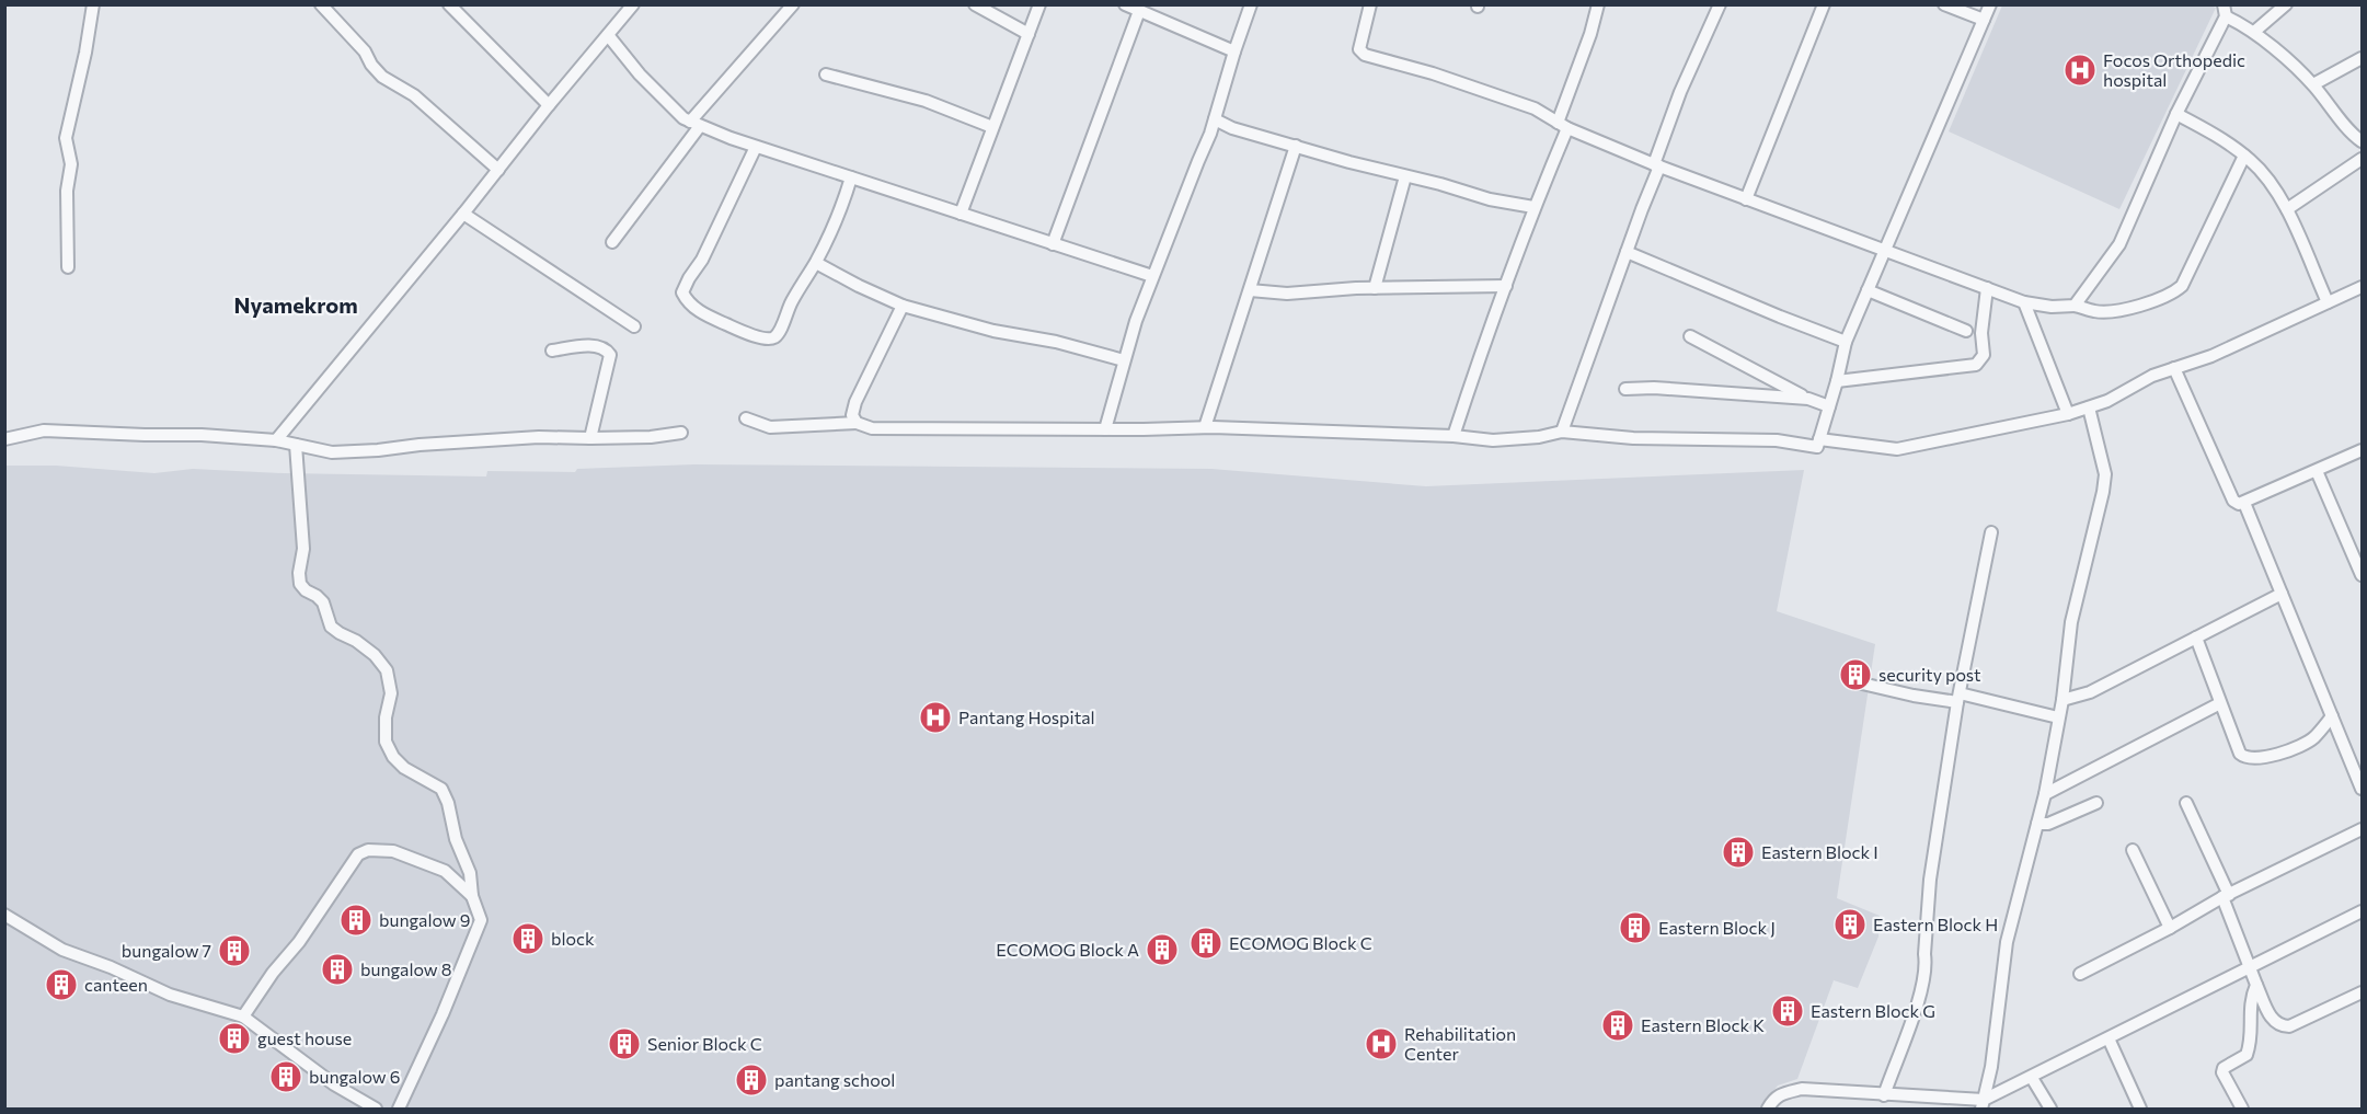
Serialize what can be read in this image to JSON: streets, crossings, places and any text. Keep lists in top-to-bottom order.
{
  "districts": ["Nyamekrom"],
  "places": {
    "hospital": ["Focos Orthopedic hospital", "Pantang Hospital", "Rehabilitation Center"],
    "building": [
      "security post",
      "Eastern Block I",
      "bungalow 9",
      "Eastern Block H",
      "Eastern Block J",
      "block",
      "ECOMOG Block C",
      "ECOMOG Block A",
      "bungalow 7",
      "bungalow 8",
      "canteen",
      "Eastern Block G",
      "Eastern Block K",
      "guest house",
      "Senior Block C",
      "bungalow 6",
      "pantang school"
    ]
  }
}
